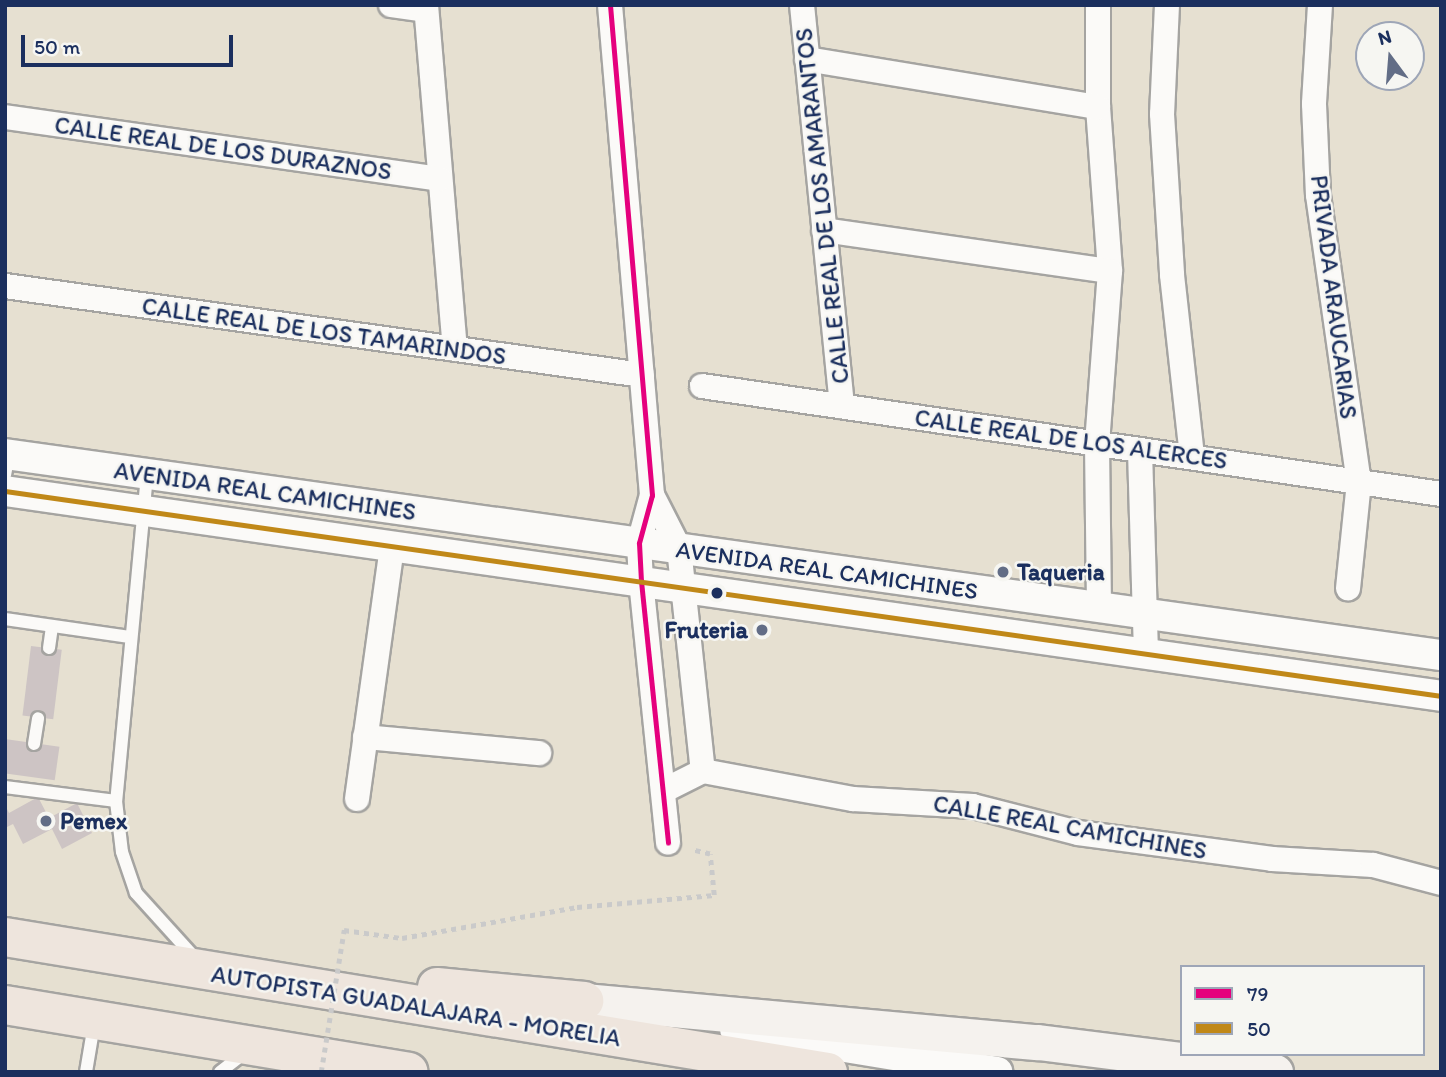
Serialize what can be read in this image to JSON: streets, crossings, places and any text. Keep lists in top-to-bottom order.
{
  "streets": {
    "highway": ["AUTOPISTA GUADALAJARA - MORELIA"],
    "street": [
      "CALLE REAL DE LOS DURAZNOS",
      "CALLE REAL DE LOS AMARANTOS",
      "PRIVADA ARAUCARIAS",
      "CALLE REAL DE LOS TAMARINDOS",
      "CALLE REAL DE LOS ALERCES",
      "AVENIDA REAL CAMICHINES",
      "CALLE REAL CAMICHINES"
    ]
  },
  "crossings": [
    ["CALLE REAL DE LOS AMARANTOS", "CALLE REAL DE LOS ALERCES"],
    ["PRIVADA ARAUCARIAS", "CALLE REAL DE LOS ALERCES"]
  ],
  "places": ["Taqueria", "Fruteria", "Pemex"],
  "lines": ["transit line 79", "transit line 50"],
  "legend": ["79", "50"],
  "scale_bar": "50 m",
  "north": "top"
}
